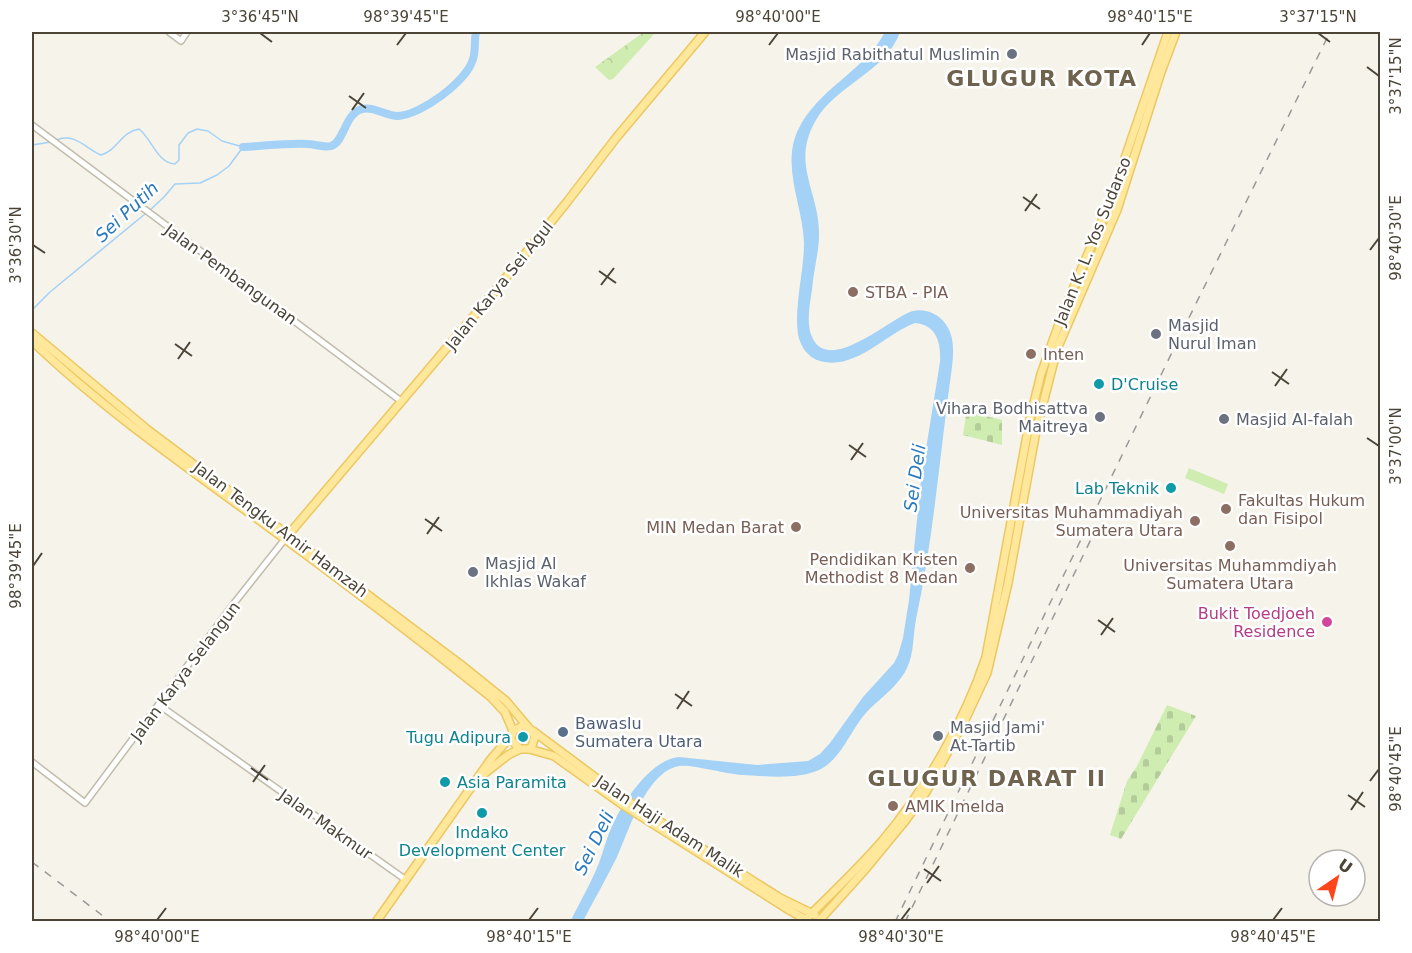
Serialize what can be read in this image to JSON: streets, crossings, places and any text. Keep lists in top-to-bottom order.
{
  "streets": {
    "main road": [
      "Jalan K. L. Yos Sudarso",
      "Jalan Karya Sei Agul",
      "Jalan Tengku Amir Hamzah",
      "Jalan Haji Adam Malik"
    ],
    "street": ["Jalan Pembangunan", "Jalan Karya Selangun", "Jalan Makmur"]
  },
  "crossings": [
    ["Jalan K. L. Yos Sudarso", "Jalan Haji Adam Malik"],
    ["Jalan Pembangunan", "Jalan Karya Sei Agul"],
    ["Jalan Karya Sei Agul", "Jalan Tengku Amir Hamzah"],
    ["Jalan Karya Sei Agul", "Jalan Karya Selangun"],
    ["Jalan Tengku Amir Hamzah", "Jalan Karya Selangun"],
    ["Jalan Tengku Amir Hamzah", "Jalan Haji Adam Malik"],
    ["Jalan Karya Selangun", "Jalan Makmur"]
  ],
  "districts": ["GLUGUR KOTA", "GLUGUR DARAT II"],
  "water": ["Sei Putih", "Sei Deli"],
  "places": [
    "Masjid Rabithatul Muslimin",
    "STBA - PIA",
    "Masjid Nurul Iman",
    "Inten",
    "D'Cruise",
    "Vihara Bodhisattva Maitreya",
    "Masjid Al-falah",
    "Lab Teknik",
    "Fakultas Hukum dan Fisipol",
    "Universitas Muhammadiyah Sumatera Utara",
    "MIN Medan Barat",
    "Universitas Muhammdiyah Sumatera Utara",
    "Pendidikan Kristen Methodist 8 Medan",
    "Masjid Al Ikhlas Wakaf",
    "Bukit Toedjoeh Residence",
    "Bawaslu Sumatera Utara",
    "Masjid Jami' At-Tartib",
    "Tugu Adipura",
    "Asia Paramita",
    "AMIK Imelda",
    "Indako Development Center"
  ],
  "north": "top right",
  "coordinates": [
    "3°36'45\"N",
    "98°39'45\"E",
    "98°40'00\"E",
    "98°40'15\"E",
    "3°37'15\"N",
    "98°40'30\"E",
    "3°36'30\"N",
    "3°37'00\"N",
    "98°40'45\"E"
  ]
}
